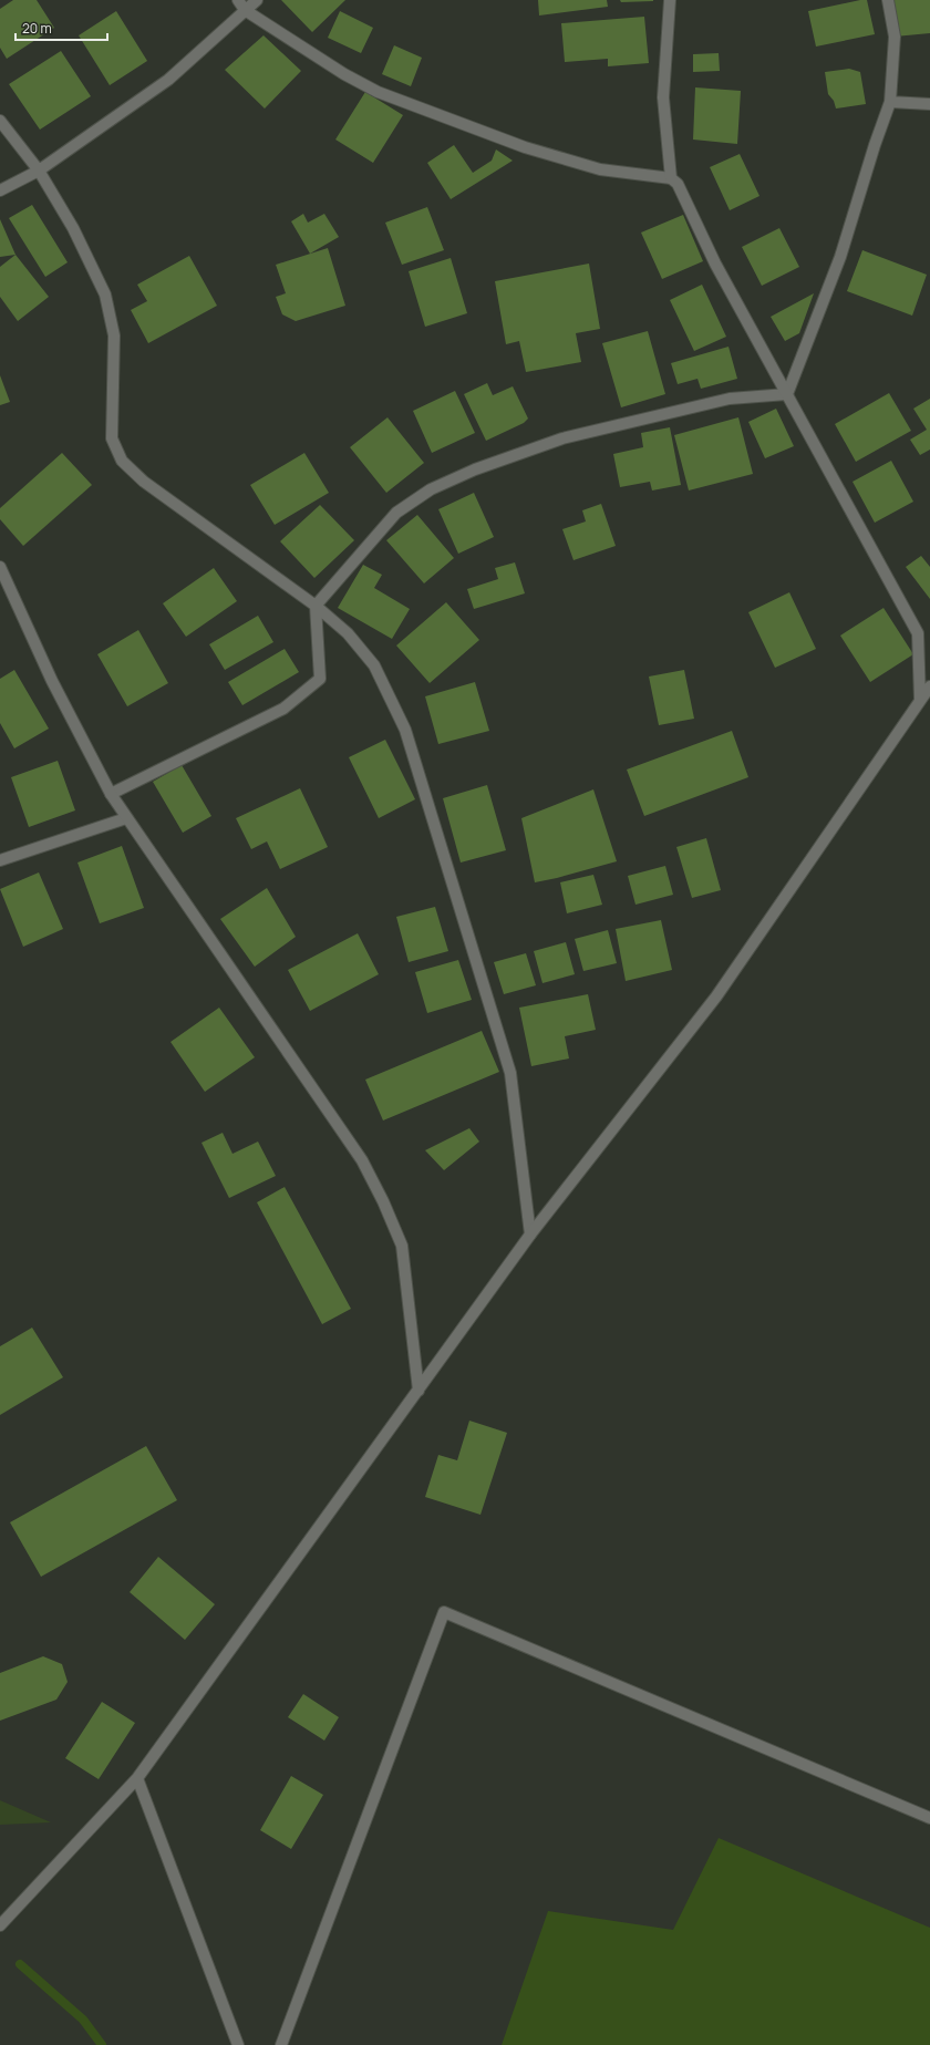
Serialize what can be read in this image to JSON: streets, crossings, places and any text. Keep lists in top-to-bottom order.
{
  "scale_bar": "20 m"
}
